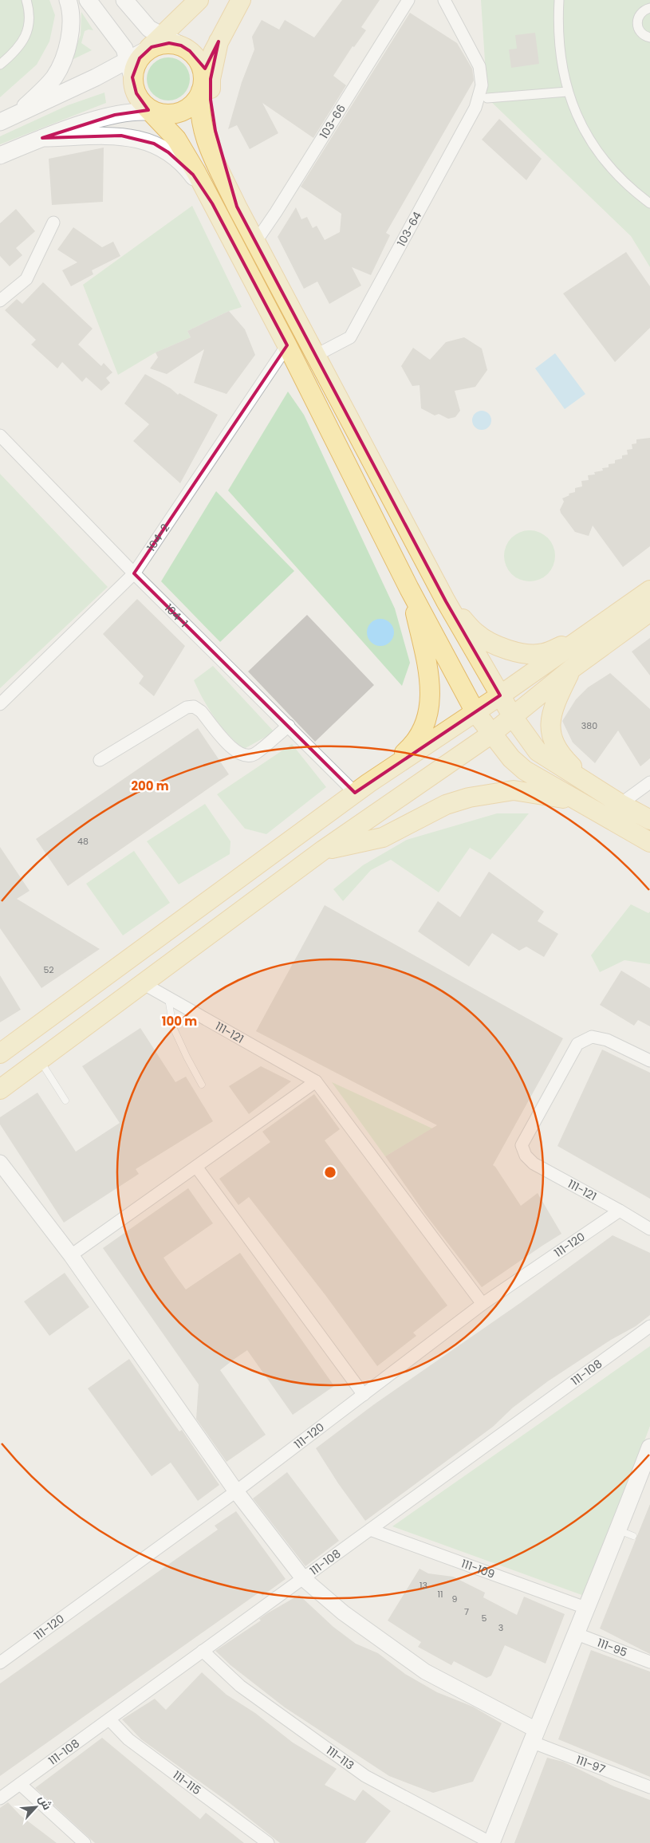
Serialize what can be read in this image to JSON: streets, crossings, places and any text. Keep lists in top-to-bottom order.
{
  "streets": {
    "street": [
      "103-66",
      "103-64",
      "104-2",
      "104-1",
      "111-121",
      "111-120",
      "111-108",
      "111-109",
      "111-95",
      "111-113",
      "111-97",
      "111-115"
    ]
  },
  "crossings": [
    ["104-2", "104-1"],
    ["111-121", "111-120"],
    ["111-108", "111-109"],
    ["111-108", "111-113"],
    ["111-108", "111-115"]
  ],
  "house_numbers": [
    "380",
    "48",
    "52",
    "13",
    "11",
    "9",
    "7",
    "5",
    "3"
  ],
  "north": "top right",
  "rings": ["200 m", "100 m"]
}
